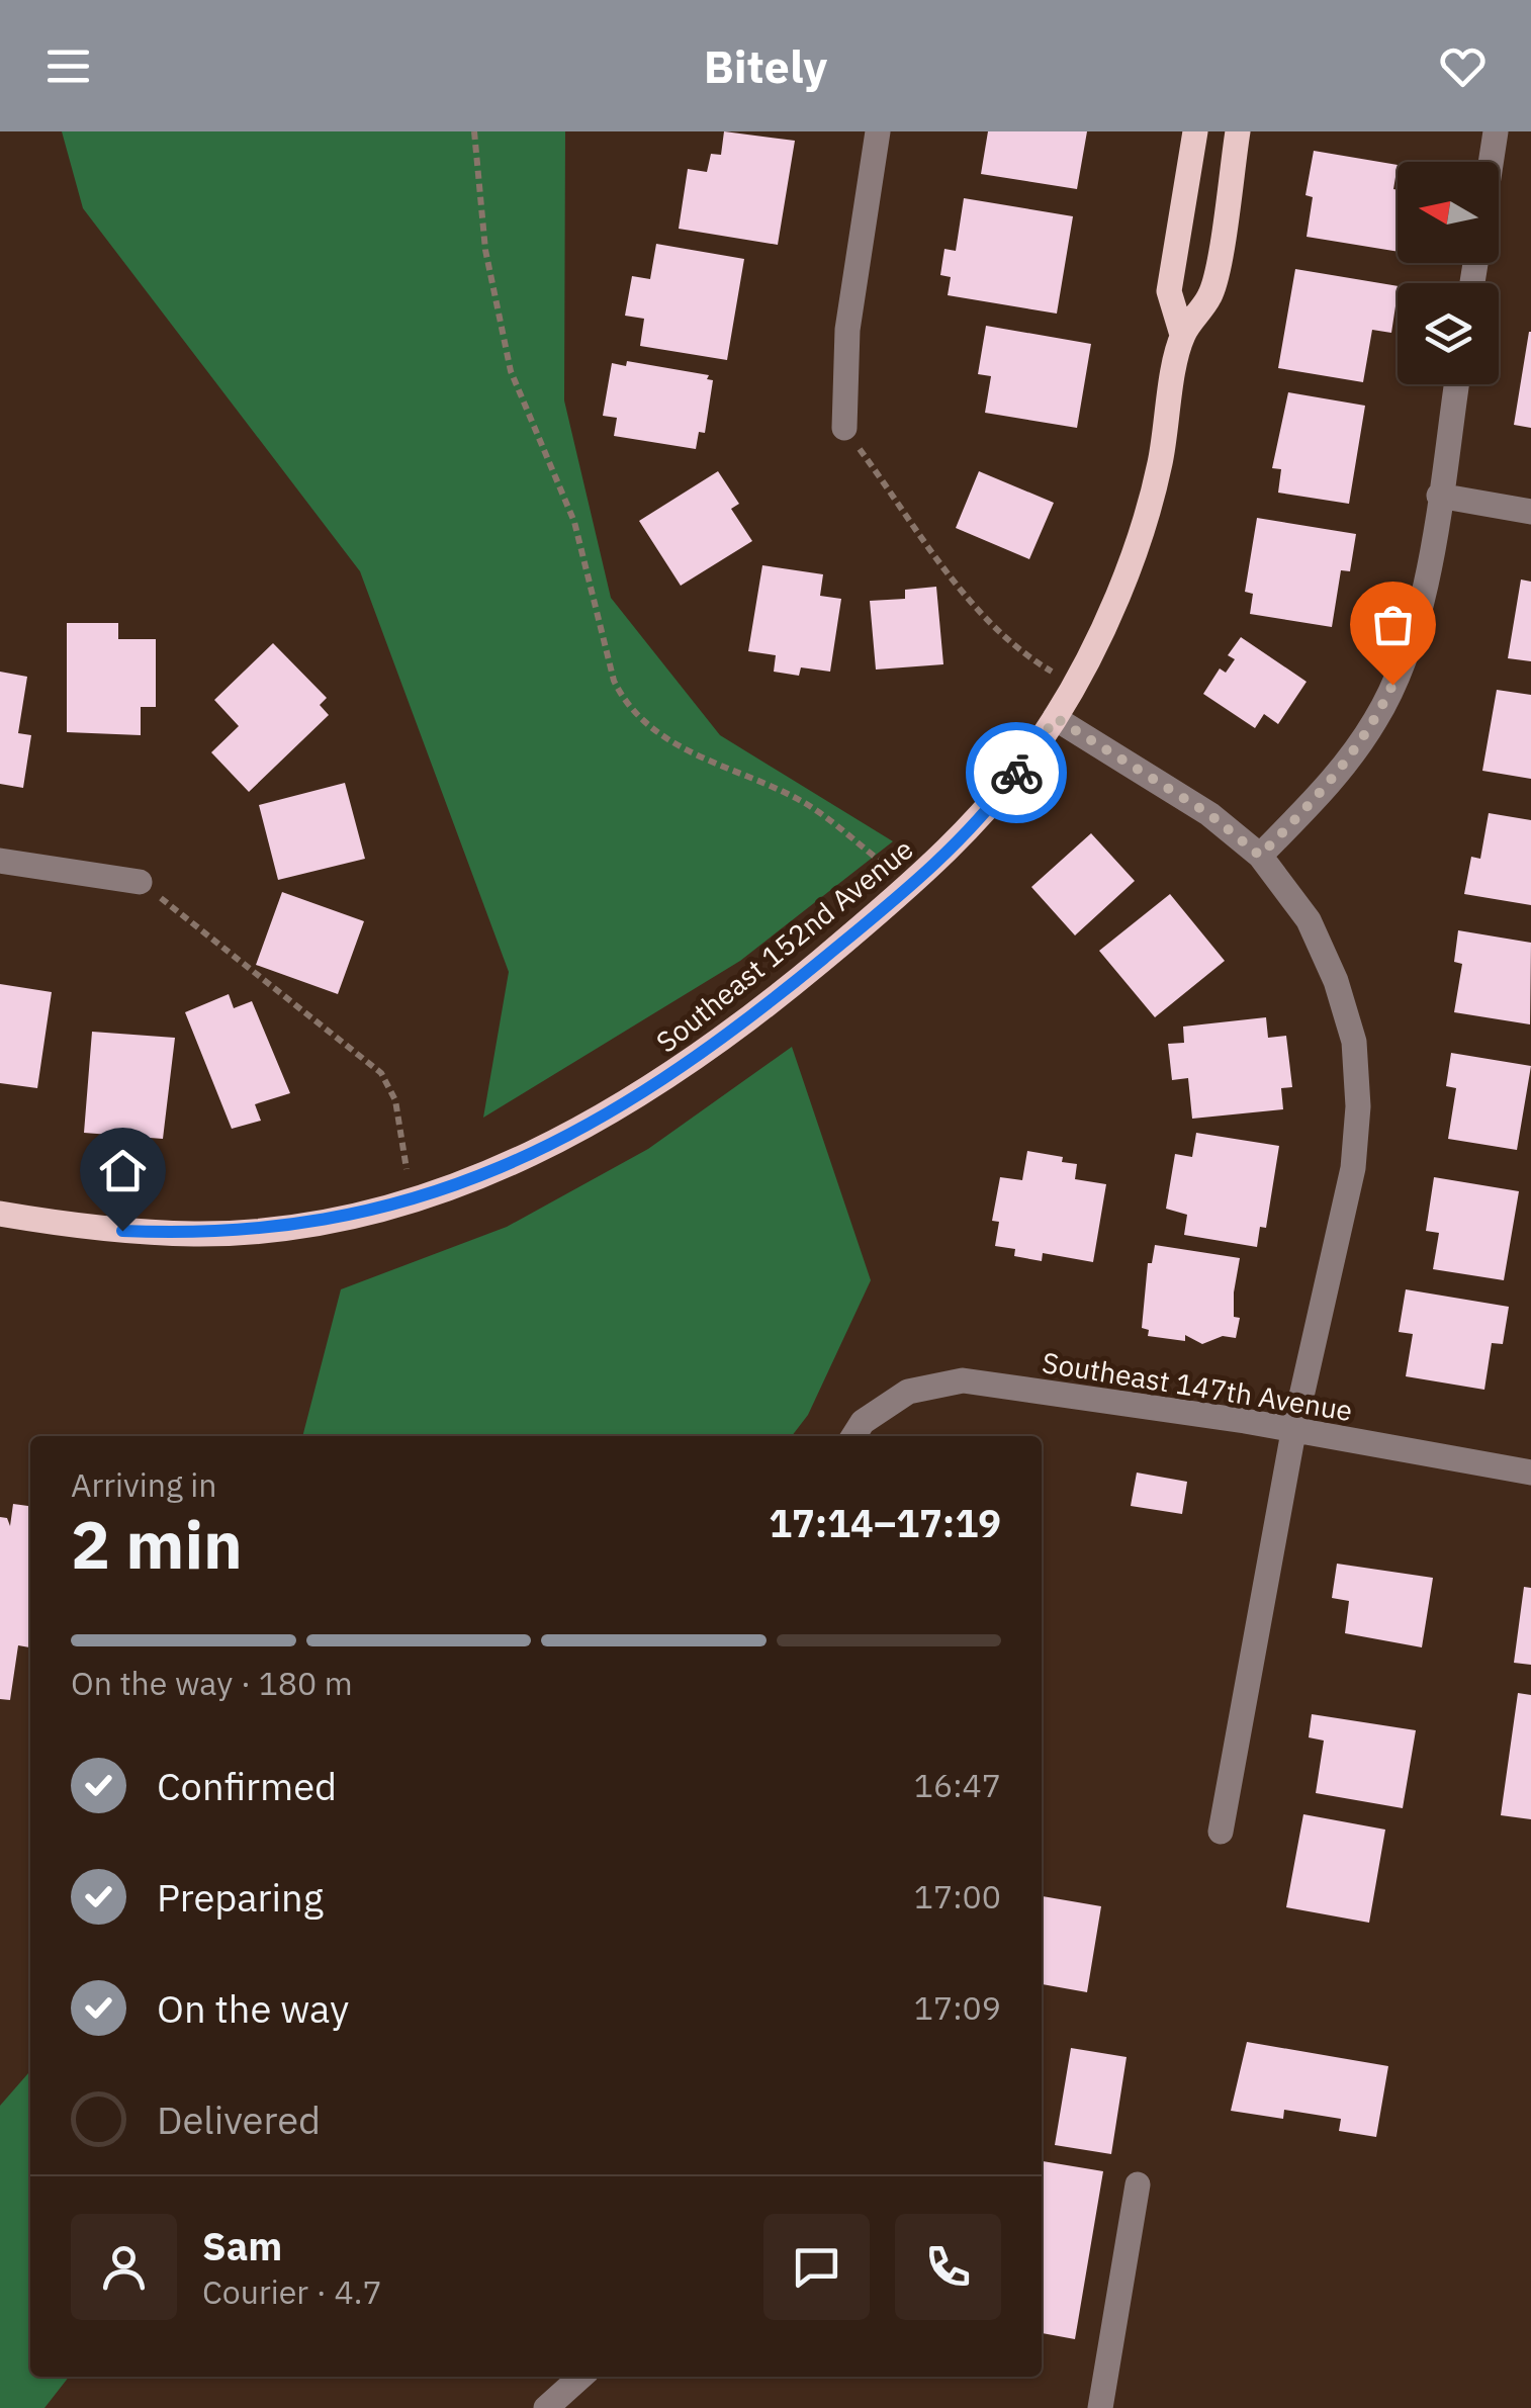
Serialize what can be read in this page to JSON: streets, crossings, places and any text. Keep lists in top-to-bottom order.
{
  "streets": {
    "main road": ["Southeast 152nd Avenue"],
    "street": ["Southeast 147th Avenue"]
  },
  "north": "left",
  "page": {
    "header": "Bitely",
    "heading": ["2 min", "Arriving in", "17:14–17:19"],
    "panel": ["Sam", "Courier · 4.7"],
    "bar": "On the way · 180 m",
    "list": [
      ["Confirmed", "16:47"],
      ["Preparing", "17:00"],
      ["On the way", "17:09"],
      "Delivered"
    ]
  }
}
